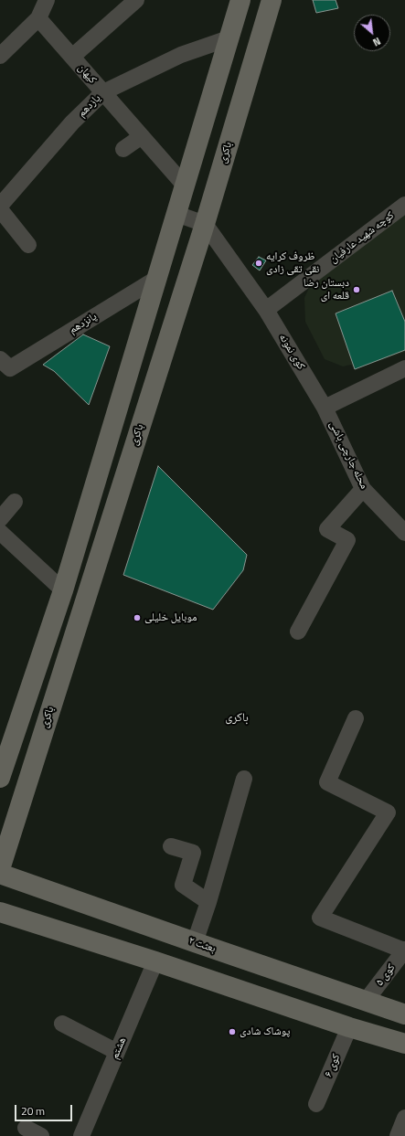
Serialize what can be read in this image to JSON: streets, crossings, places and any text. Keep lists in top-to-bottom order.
{
  "streets": {
    "main road": ["باکری", "بعثت ۲"],
    "street": [
      "کیهان",
      "یازدهم",
      "کوچه شهید عارفیان",
      "پانزدهم",
      "کوی نمونه",
      "محله جارچی باشی",
      "کوی ۵",
      "هشتم",
      "کوی ۶"
    ]
  },
  "crossings": [
    ["کیهان", "یازدهم"],
    ["باکری", "کوی نمونه"],
    ["کوچه شهید عارفیان", "کوی نمونه"],
    ["کوی نمونه", "محله جارچی باشی"],
    ["بعثت ۲", "کوی ۵"]
  ],
  "districts": ["باکری"],
  "places": [
    "ظروف کرایه نقی تقی زادی",
    "دبستان رضا قلعه ای",
    "موبایل خلیلی",
    "پوشاک شادی"
  ],
  "scale_bar": "20 m",
  "north": "bottom right"
}
